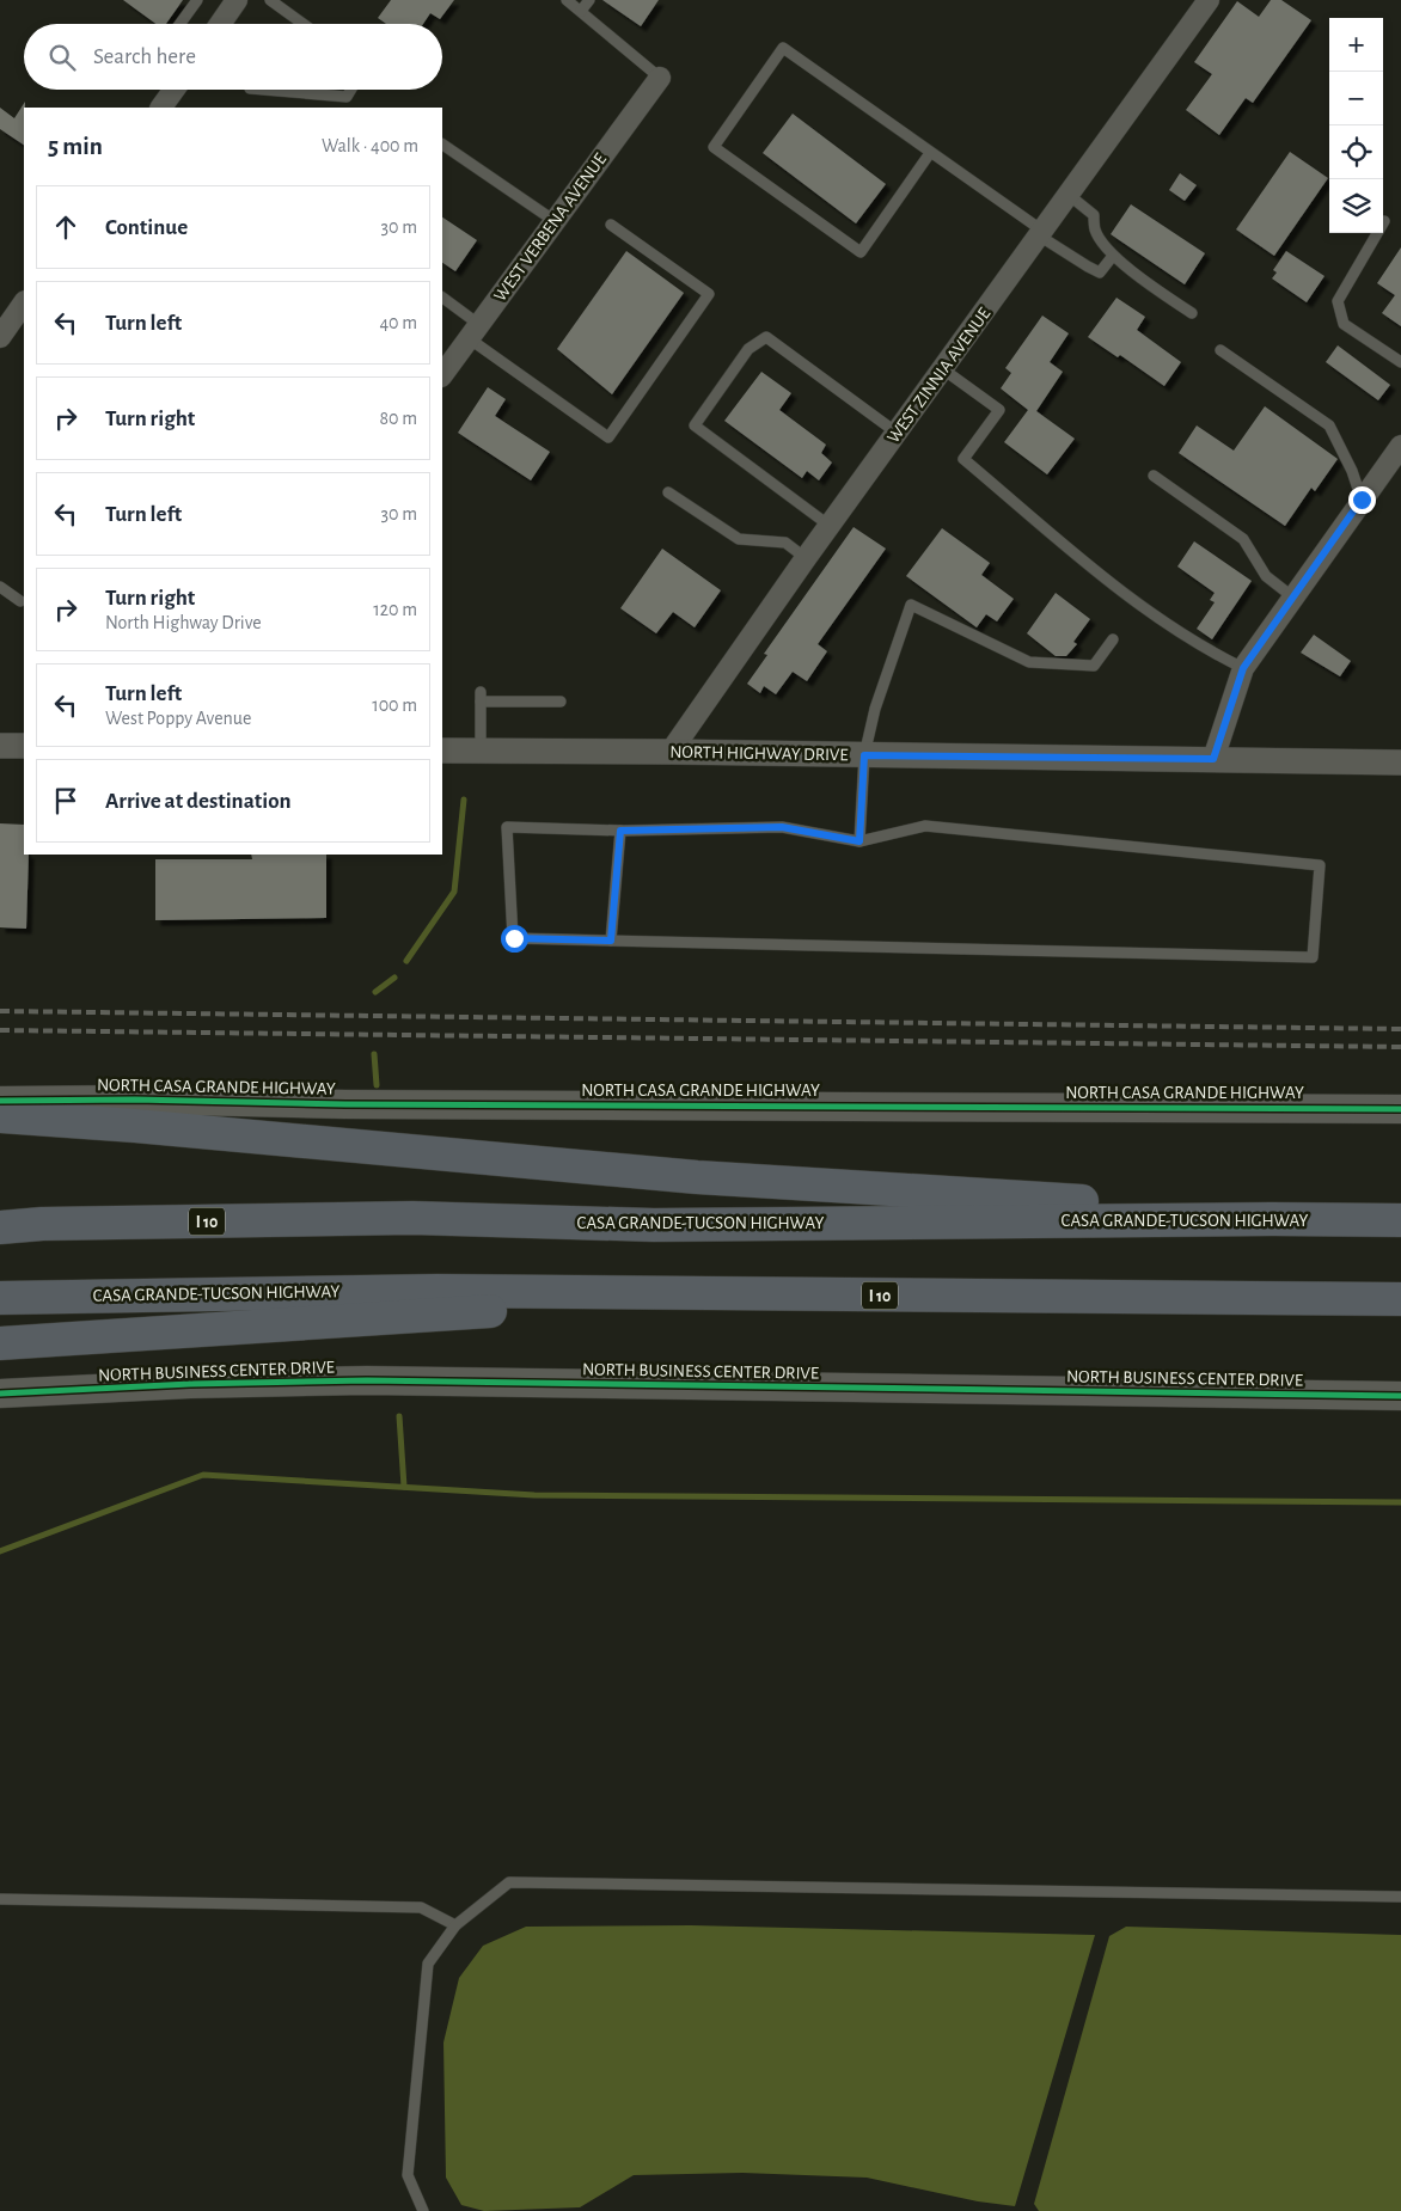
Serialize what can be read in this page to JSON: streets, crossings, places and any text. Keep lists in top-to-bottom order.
{
  "streets": {
    "highway": ["CASA GRANDE-TUCSON HIGHWAY", "I 10"],
    "main road": ["NORTH CASA GRANDE HIGHWAY", "NORTH BUSINESS CENTER DRIVE"],
    "street": ["WEST VERBENA AVENUE", "WEST ZINNIA AVENUE", "NORTH HIGHWAY DRIVE"]
  },
  "crossings": [
    ["WEST ZINNIA AVENUE", "NORTH HIGHWAY DRIVE"]
  ],
  "page": {
    "map_buttons": ["+", "−"],
    "search": "Search here",
    "heading": ["5 min", "Walk · 400 m"],
    "list": [
      ["Continue", "30 m"],
      ["Turn left", "40 m"],
      ["Turn right", "80 m"],
      ["Turn left", "30 m"],
      ["Turn right", "North Highway Drive", "120 m"],
      ["Turn left", "West Poppy Avenue", "100 m"],
      "Arrive at destination"
    ]
  }
}
